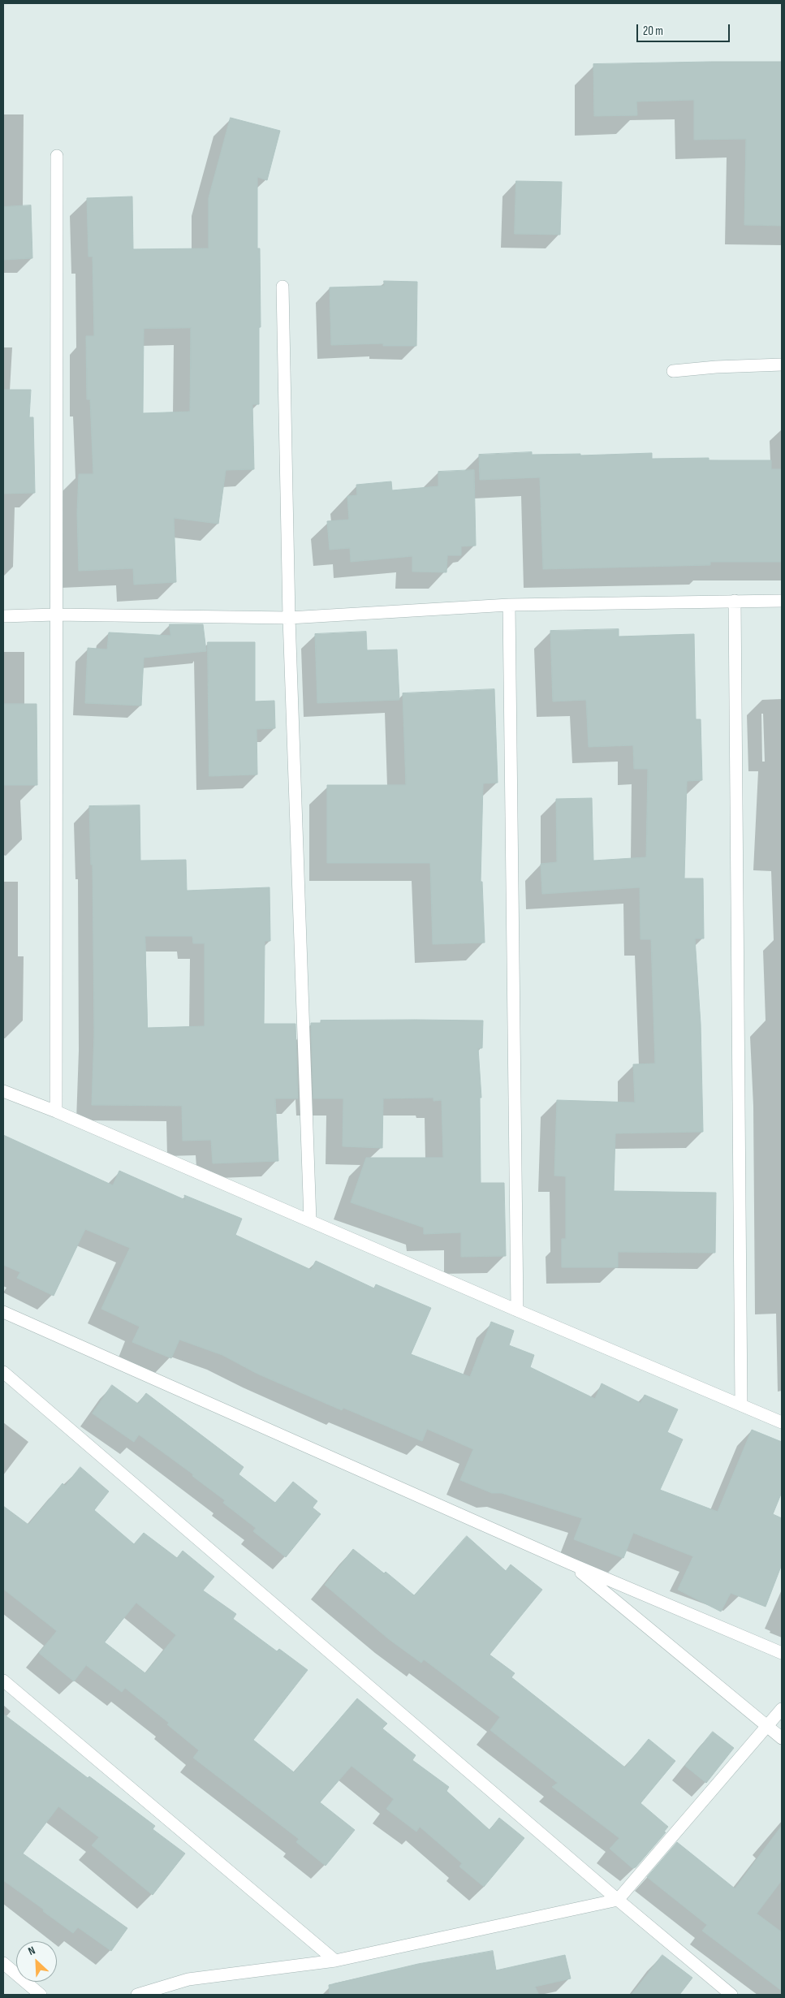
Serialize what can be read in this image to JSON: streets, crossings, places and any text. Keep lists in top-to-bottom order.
{
  "scale_bar": "20 m",
  "north": "top left"
}
